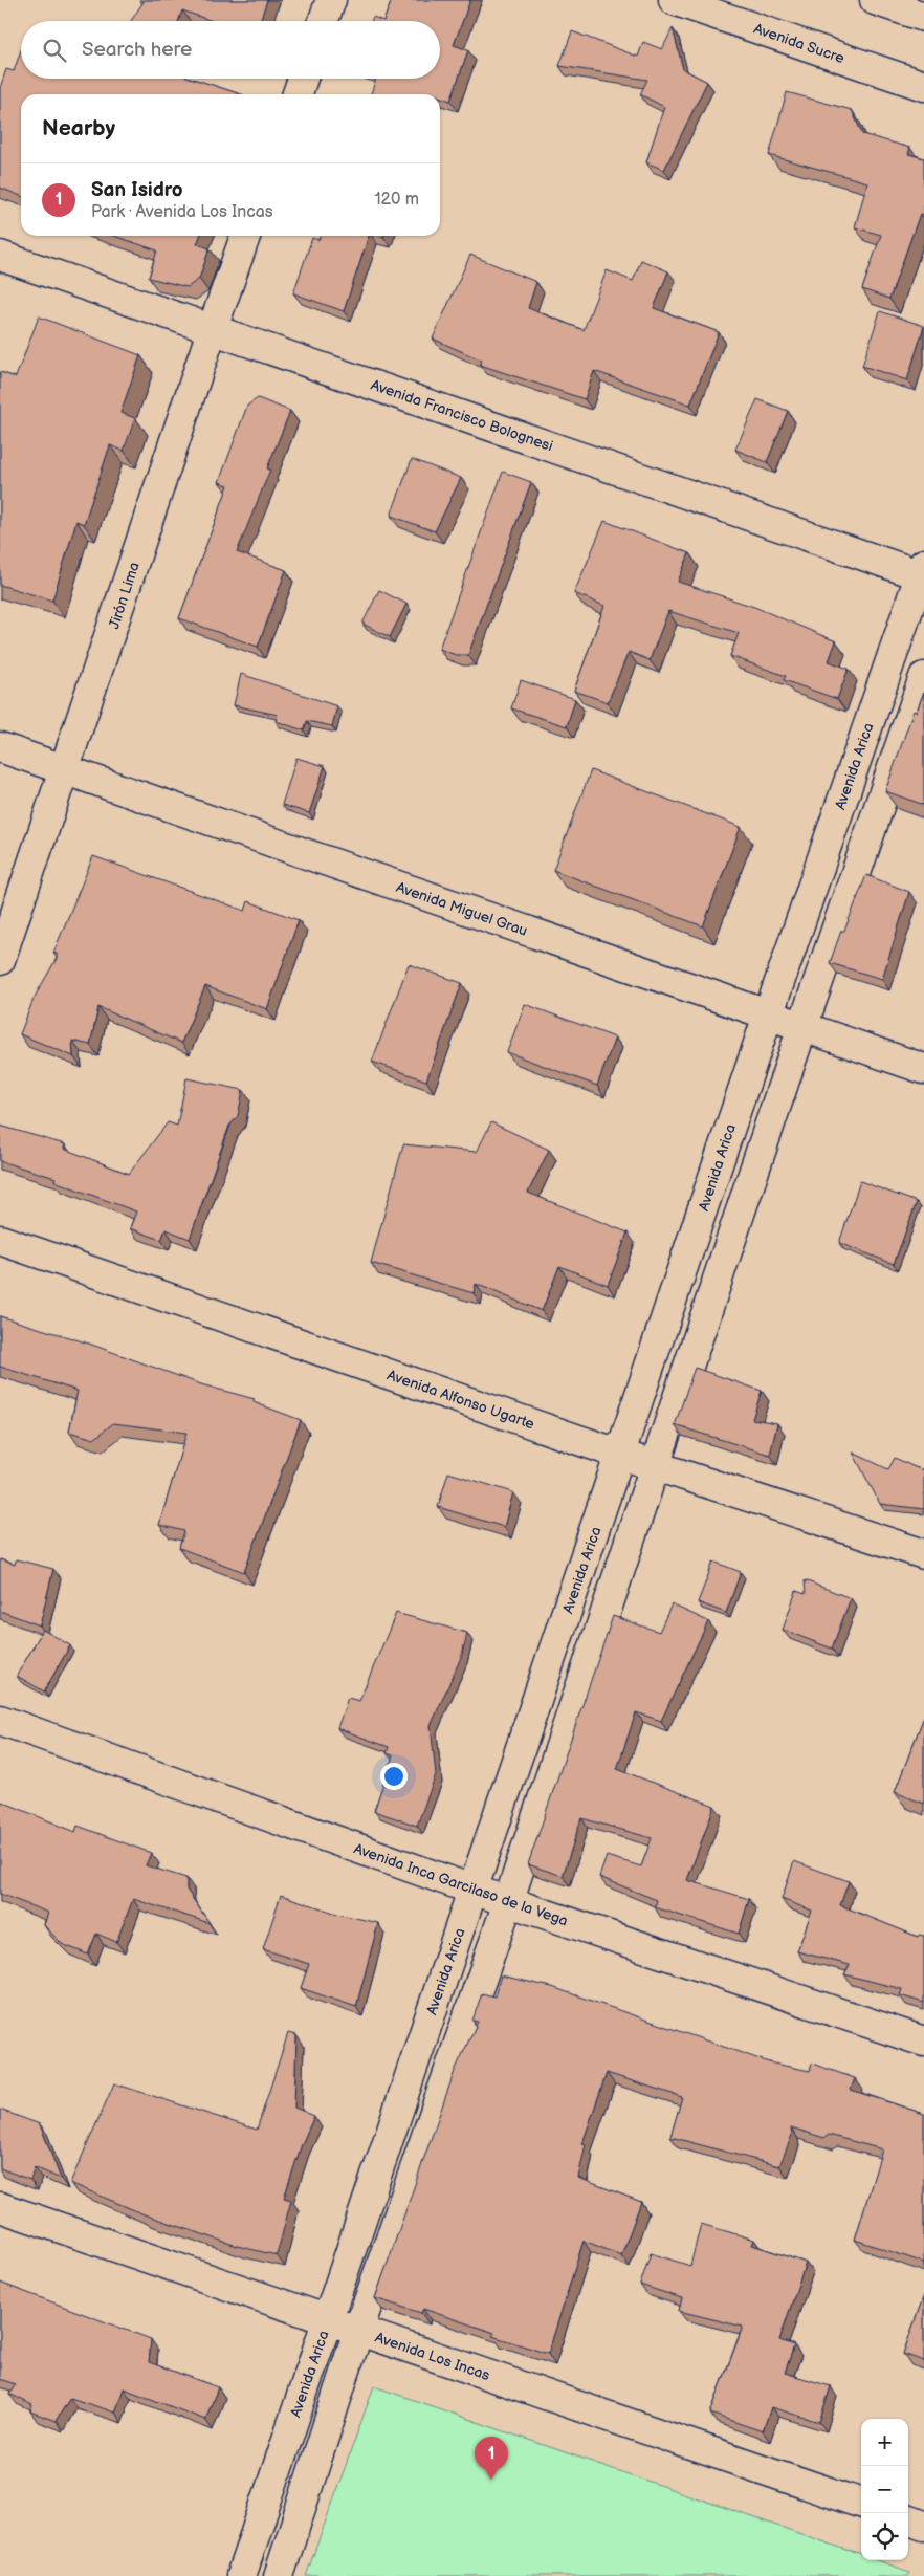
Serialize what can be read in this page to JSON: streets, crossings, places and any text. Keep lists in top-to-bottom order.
{
  "streets": {
    "street": [
      "Avenida Sucre",
      "Avenida Francisco Bolognesi",
      "Jirón Lima",
      "Avenida Arica",
      "Avenida Miguel Grau",
      "Avenida Alfonso Ugarte",
      "Avenida Inca Garcilaso de la Vega",
      "Avenida Los Incas"
    ]
  },
  "crossings": [
    ["Avenida Francisco Bolognesi", "Jirón Lima"],
    ["Avenida Francisco Bolognesi", "Avenida Arica"],
    ["Jirón Lima", "Avenida Miguel Grau"],
    ["Avenida Arica", "Avenida Miguel Grau"],
    ["Avenida Arica", "Avenida Alfonso Ugarte"],
    ["Avenida Arica", "Avenida Inca Garcilaso de la Vega"],
    ["Avenida Arica", "Avenida Los Incas"]
  ],
  "page": {
    "search": "Search here",
    "heading": "Nearby",
    "list": [
      {
        "mark": "1",
        "name": "San Isidro",
        "note": "Park · Avenida Los Incas",
        "value": "120 m"
      }
    ],
    "map_buttons": ["+", "−"],
    "pins": "1"
  }
}
